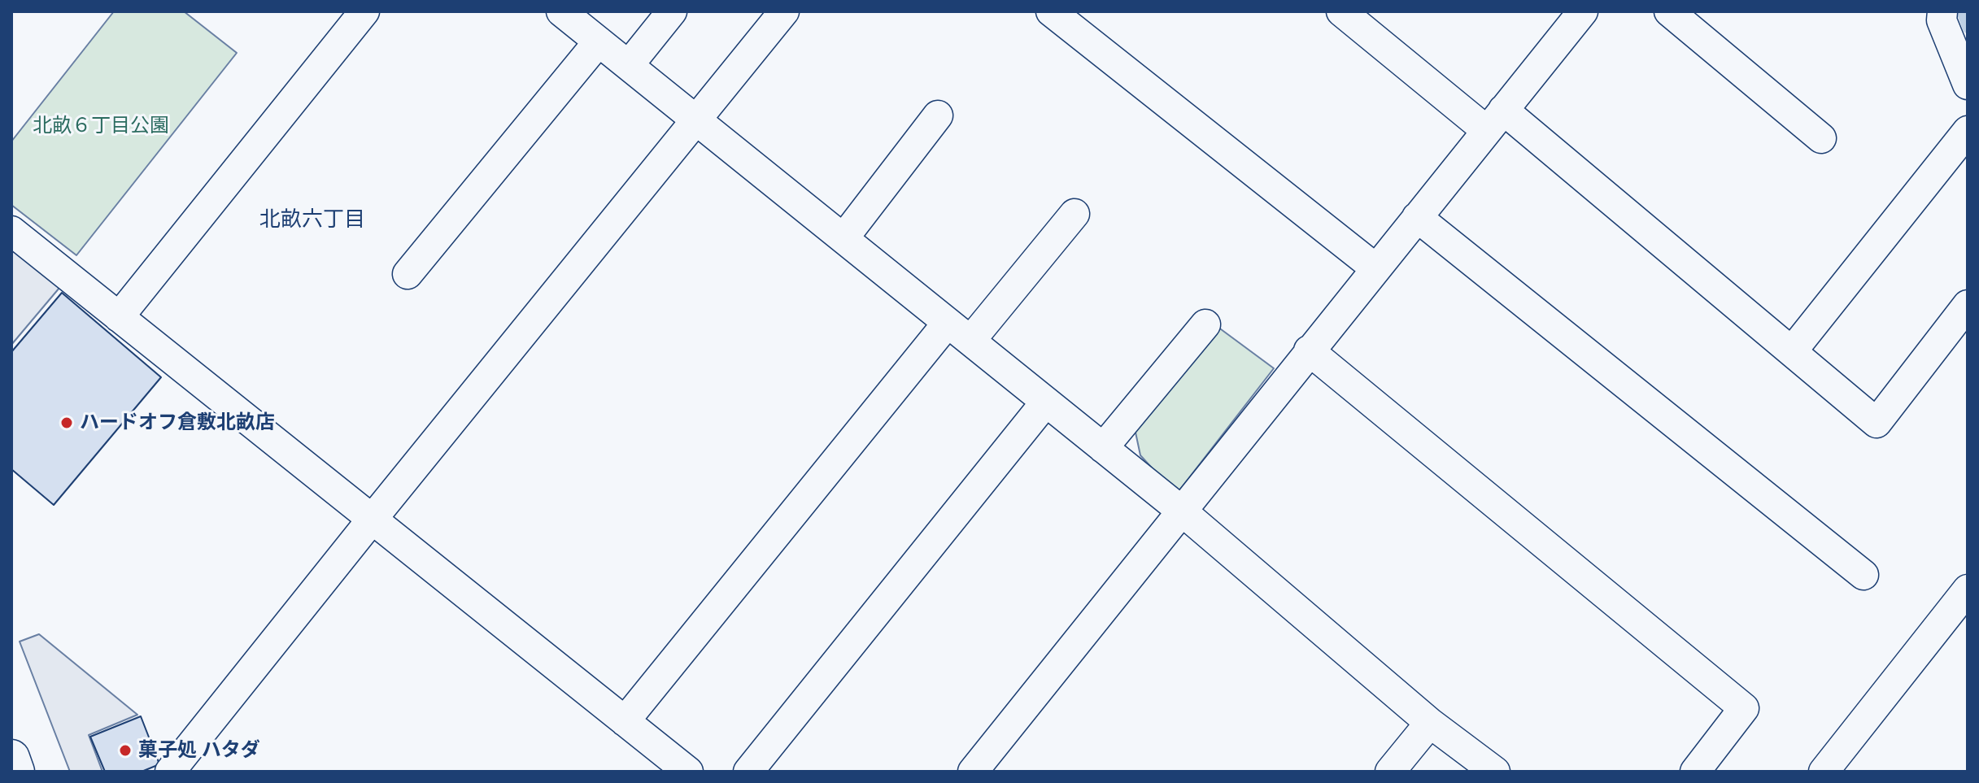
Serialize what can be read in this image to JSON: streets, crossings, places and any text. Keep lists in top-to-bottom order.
{
  "districts": ["北畝六丁目"],
  "parks": ["北畝６丁目公園"],
  "places": ["ハードオフ倉敷北畝店", "菓子処 ハタダ"]
}
